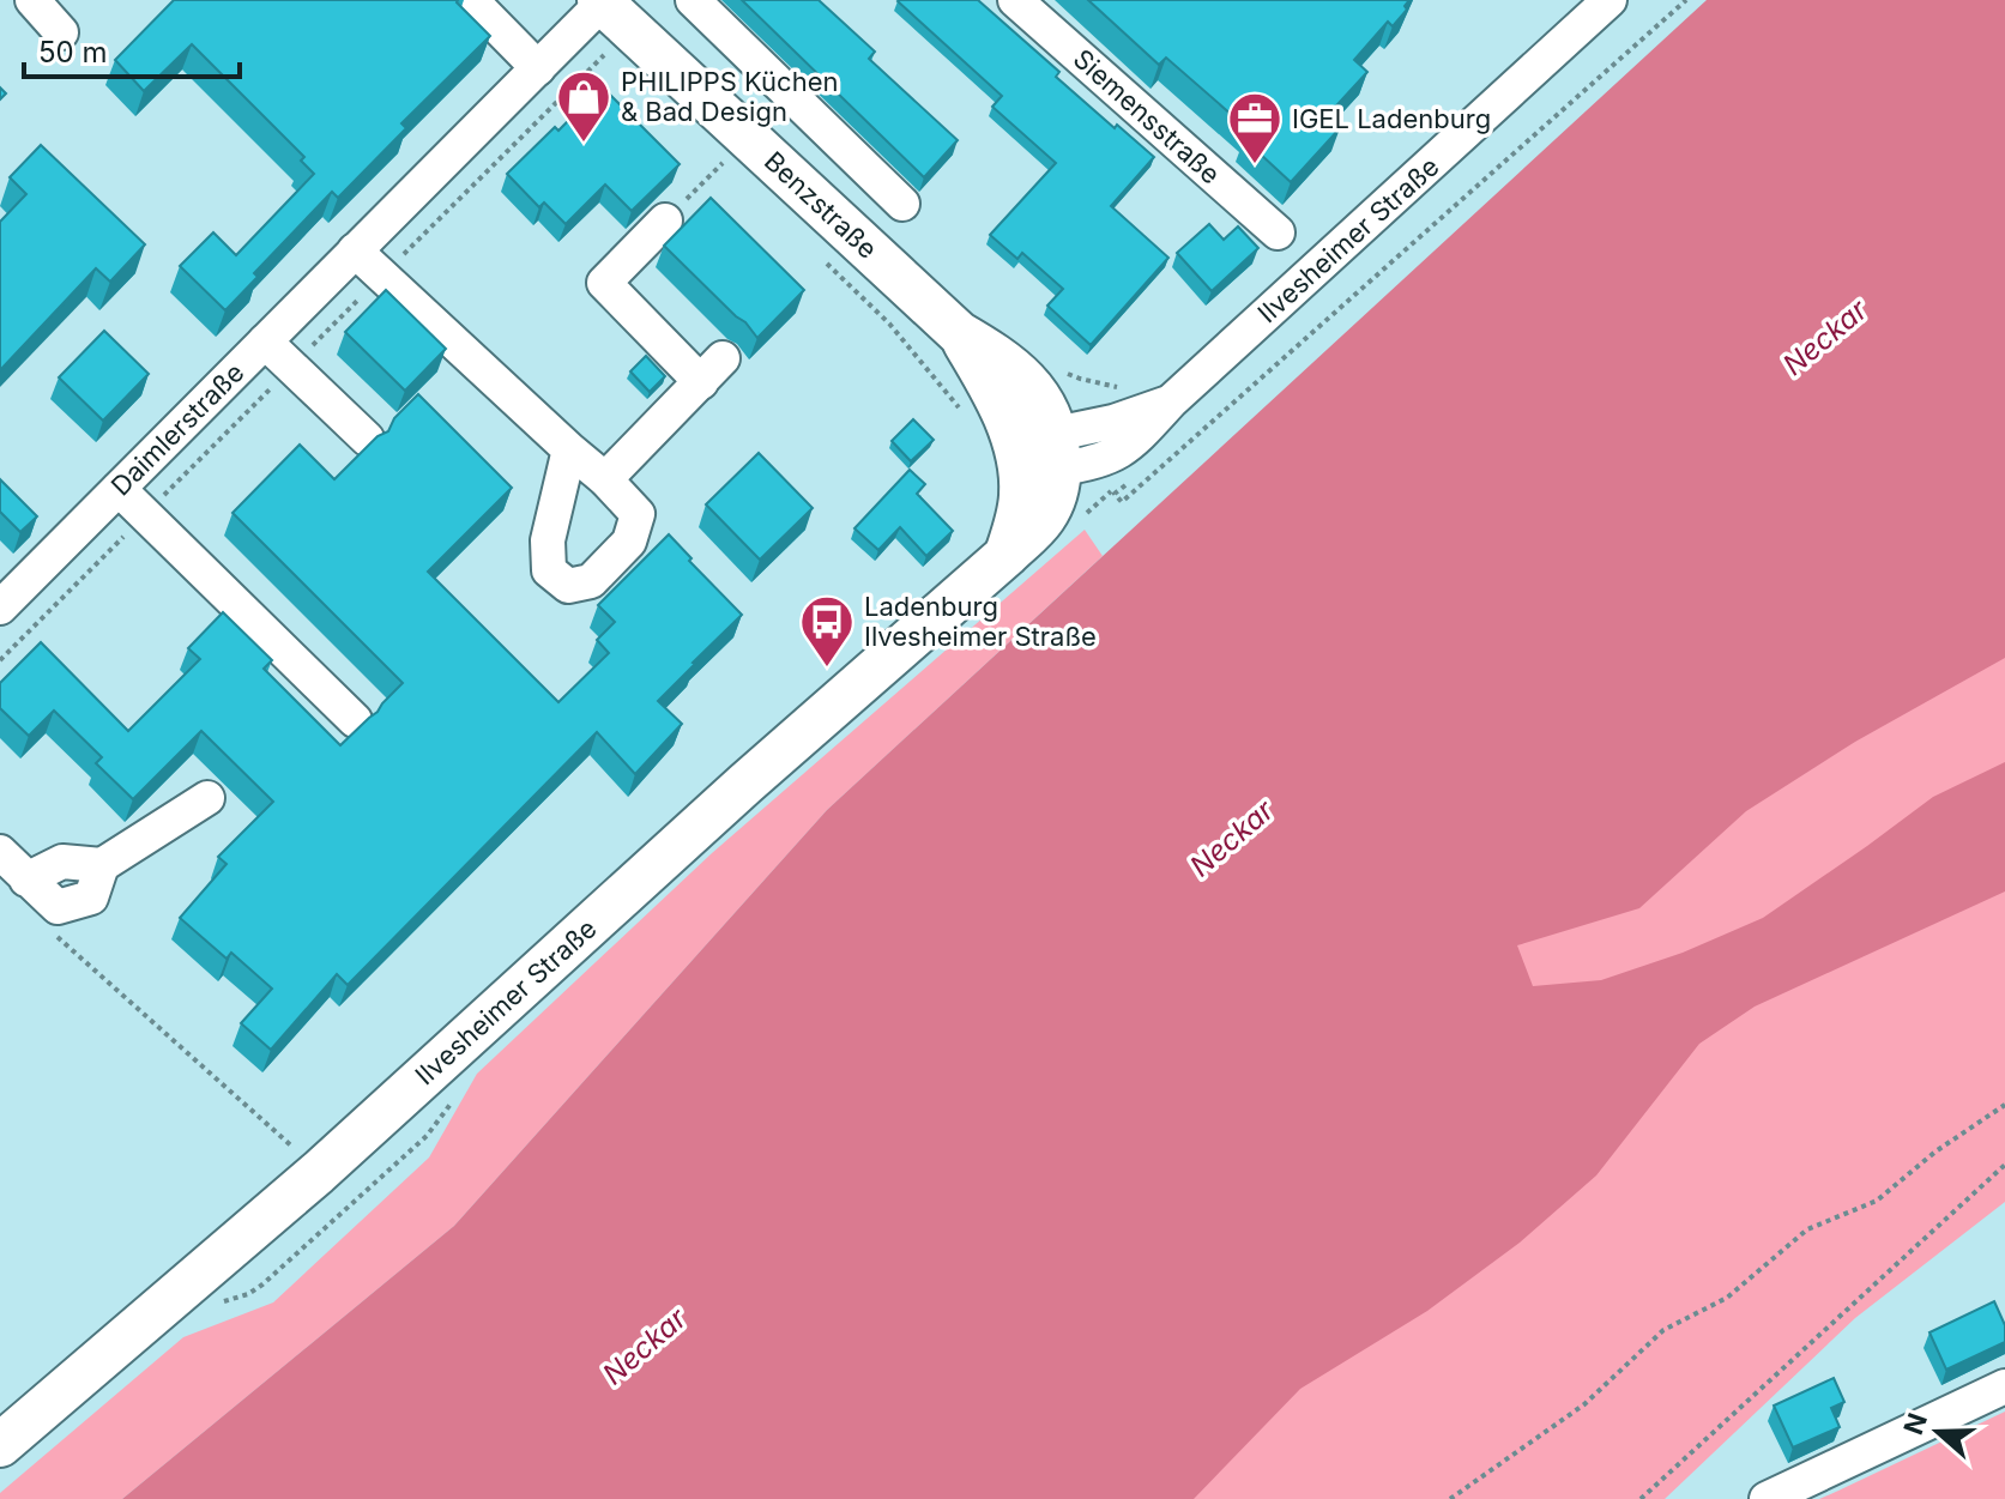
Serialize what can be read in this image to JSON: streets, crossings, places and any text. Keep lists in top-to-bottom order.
{
  "streets": {
    "main road": ["Benzstraße", "Ilvesheimer Straße"],
    "street": ["Siemensstraße", "Daimlerstraße"]
  },
  "crossings": [
    ["Benzstraße", "Ilvesheimer Straße"],
    ["Benzstraße", "Daimlerstraße"]
  ],
  "water": ["Neckar"],
  "places": {
    "shop": ["PHILIPPS Küchen & Bad Design"],
    "office": ["IGEL Ladenburg"],
    "bus stop": ["Ladenburg Ilvesheimer Straße"]
  },
  "scale_bar": "50 m",
  "north": "left"
}
